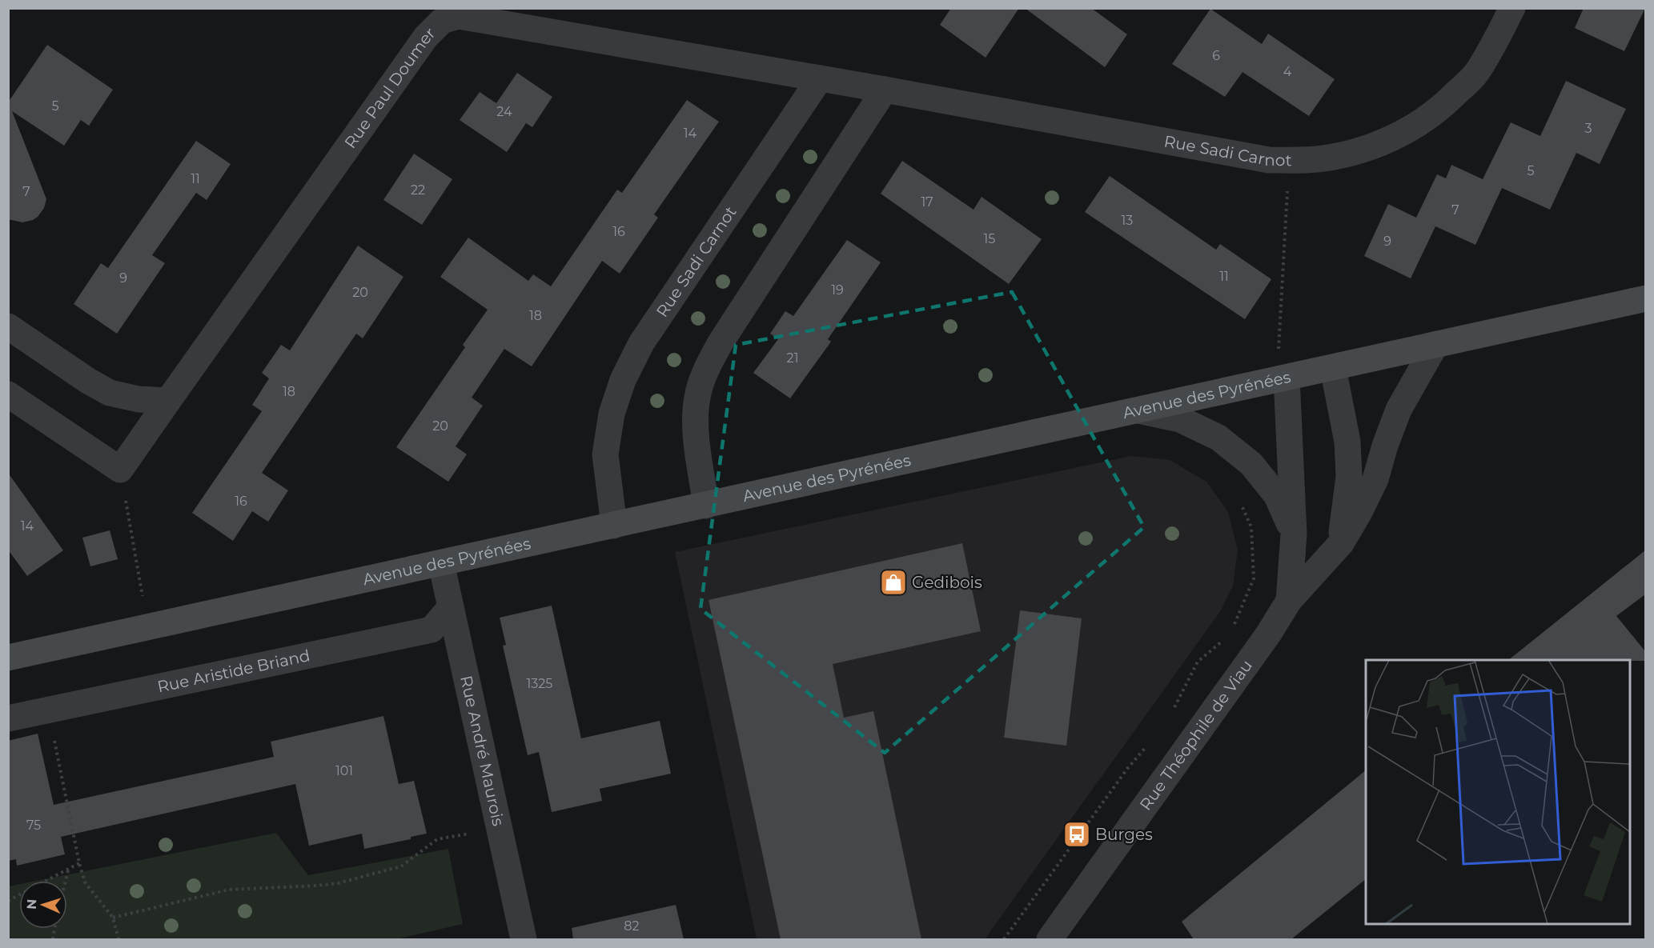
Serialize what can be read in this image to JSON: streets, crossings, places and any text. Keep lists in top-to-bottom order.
{
  "streets": {
    "main road": ["Avenue des Pyrénées"],
    "street": [
      "Rue Paul Doumer",
      "Rue Sadi Carnot",
      "Rue Aristide Briand",
      "Rue Théophile de Viau",
      "Rue André Maurois"
    ]
  },
  "crossings": [
    ["Rue Paul Doumer", "Rue Sadi Carnot"],
    ["Rue Sadi Carnot", "Avenue des Pyrénées"],
    ["Avenue des Pyrénées", "Rue Théophile de Viau"],
    ["Avenue des Pyrénées", "Rue André Maurois"],
    ["Rue Aristide Briand", "Rue André Maurois"]
  ],
  "places": {
    "shop": ["Gedibois"],
    "bus stop": ["Burges"]
  },
  "house_numbers": [
    "6",
    "4",
    "5",
    "24",
    "3",
    "14",
    "5",
    "11",
    "22",
    "7",
    "17",
    "7",
    "13",
    "16",
    "15",
    "9",
    "11",
    "9",
    "19",
    "20",
    "18",
    "21",
    "18",
    "20",
    "16",
    "14",
    "1325",
    "101",
    "75",
    "82"
  ],
  "north": "left"
}
